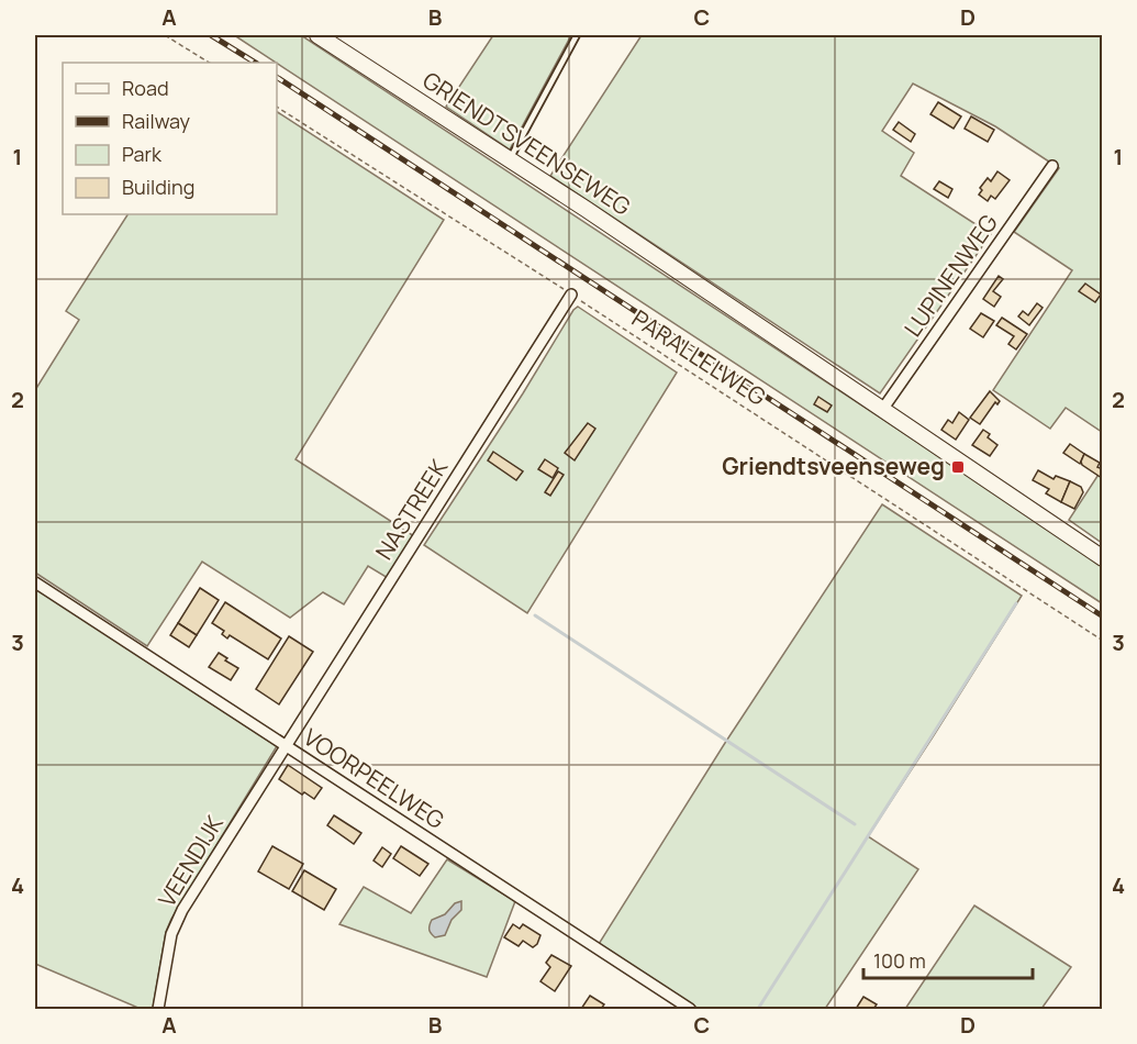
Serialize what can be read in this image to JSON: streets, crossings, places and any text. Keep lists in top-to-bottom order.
{
  "streets": {
    "street": [
      "GRIENDTSVEENSEWEG",
      "LUPINENWEG",
      "NASTREEK",
      "VOORPEELWEG",
      "VEENDIJK"
    ],
    "path": ["PARALLELWEG"]
  },
  "crossings": [
    ["GRIENDTSVEENSEWEG", "LUPINENWEG"],
    ["PARALLELWEG", "NASTREEK"],
    ["NASTREEK", "VOORPEELWEG"],
    ["NASTREEK", "VEENDIJK"],
    ["VOORPEELWEG", "VEENDIJK"]
  ],
  "places": {
    "transit": ["Griendtsveenseweg"]
  },
  "legend": [
    "Road",
    "Railway",
    "Park",
    "Building"
  ],
  "scale_bar": "100 m",
  "grid": {
    "columns": [
      "A",
      "B",
      "C",
      "D"
    ],
    "rows": [
      "1",
      "2",
      "3",
      "4"
    ]
  }
}
